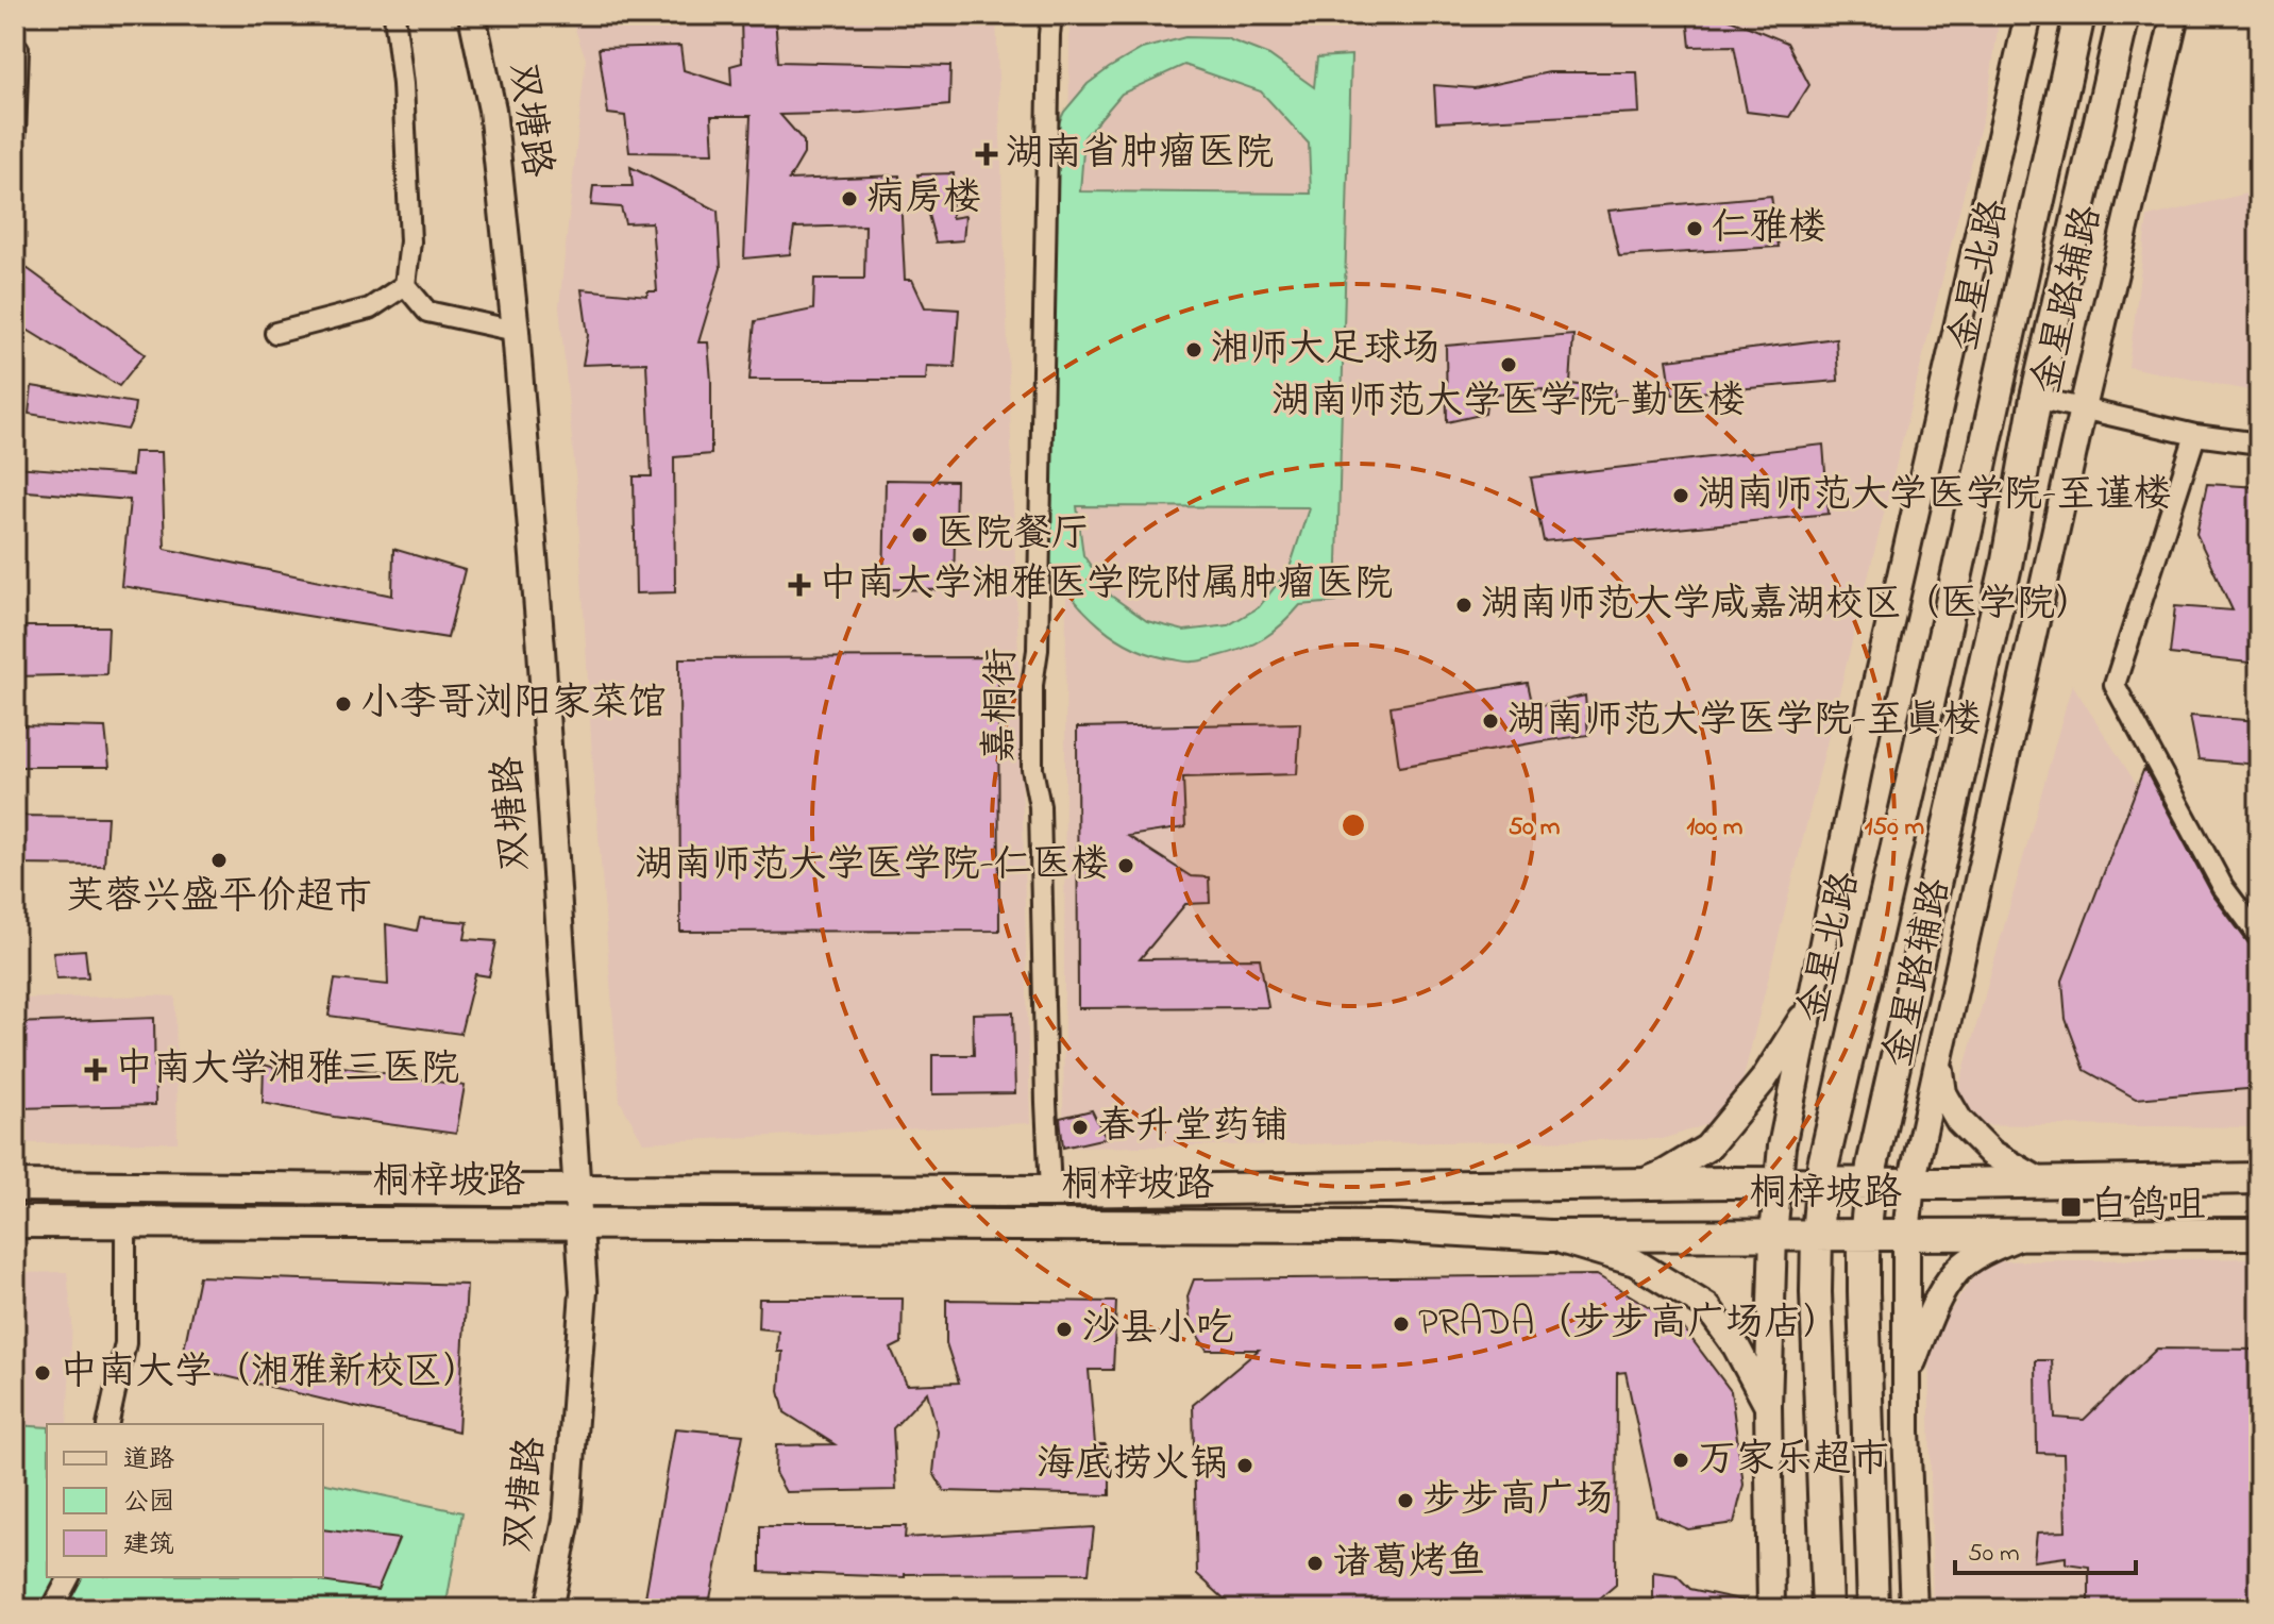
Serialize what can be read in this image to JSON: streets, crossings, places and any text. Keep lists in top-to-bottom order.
{
  "streets": {
    "main road": ["金星北路", "桐梓坡路"],
    "street": ["双塘路", "金星路辅路", "嘉桐街"]
  },
  "crossings": [
    ["双塘路", "桐梓坡路"],
    ["金星北路", "桐梓坡路"],
    ["金星路辅路", "桐梓坡路"],
    ["嘉桐街", "桐梓坡路"]
  ],
  "places": {
    "health": ["湖南省肿瘤医院", "中南大学湘雅医学院附属肿瘤医院", "中南大学湘雅三医院"],
    "other": [
      "病房楼",
      "仁雅楼",
      "湘师大足球场",
      "湖南师范大学医学院-勤医楼",
      "湖南师范大学医学院-至谨楼",
      "医院餐厅",
      "湖南师范大学咸嘉湖校区（医学院）",
      "小李哥浏阳家菜馆",
      "湖南师范大学医学院-至真楼",
      "芙蓉兴盛平价超市",
      "湖南师范大学医学院-仁医楼",
      "春升堂药铺",
      "PRADA（步步高广场店）",
      "沙县小吃",
      "中南大学（湘雅新校区）",
      "万家乐超市",
      "海底捞火锅",
      "步步高广场",
      "诸葛烤鱼"
    ],
    "transit": ["白鸽咀"]
  },
  "legend": ["道路", "公园", "建筑"],
  "scale_bar": "50 m",
  "rings": ["50 m", "100 m", "150 m"]
}
